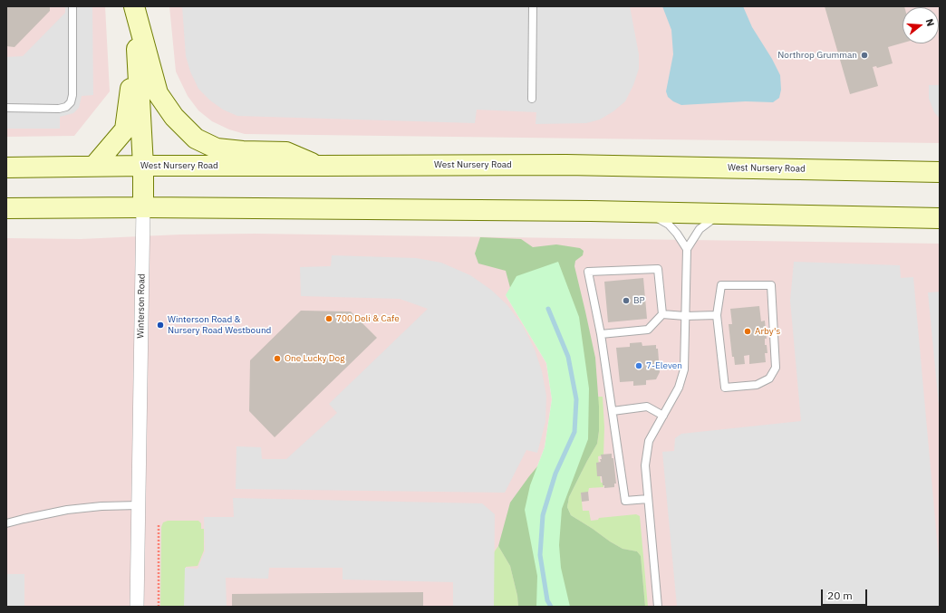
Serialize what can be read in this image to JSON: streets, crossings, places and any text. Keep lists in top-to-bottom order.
{
  "streets": {
    "main road": ["West Nursery Road", "Winterson Road"]
  },
  "crossings": [
    ["West Nursery Road", "Winterson Road"]
  ],
  "places": [
    "Northrop Grumman",
    "BP",
    "700 Deli & Cafe",
    "Winterson Road & Nursery Road Westbound",
    "Arby's",
    "One Lucky Dog",
    "7-Eleven"
  ],
  "scale_bar": "20 m",
  "north": "right"
}
